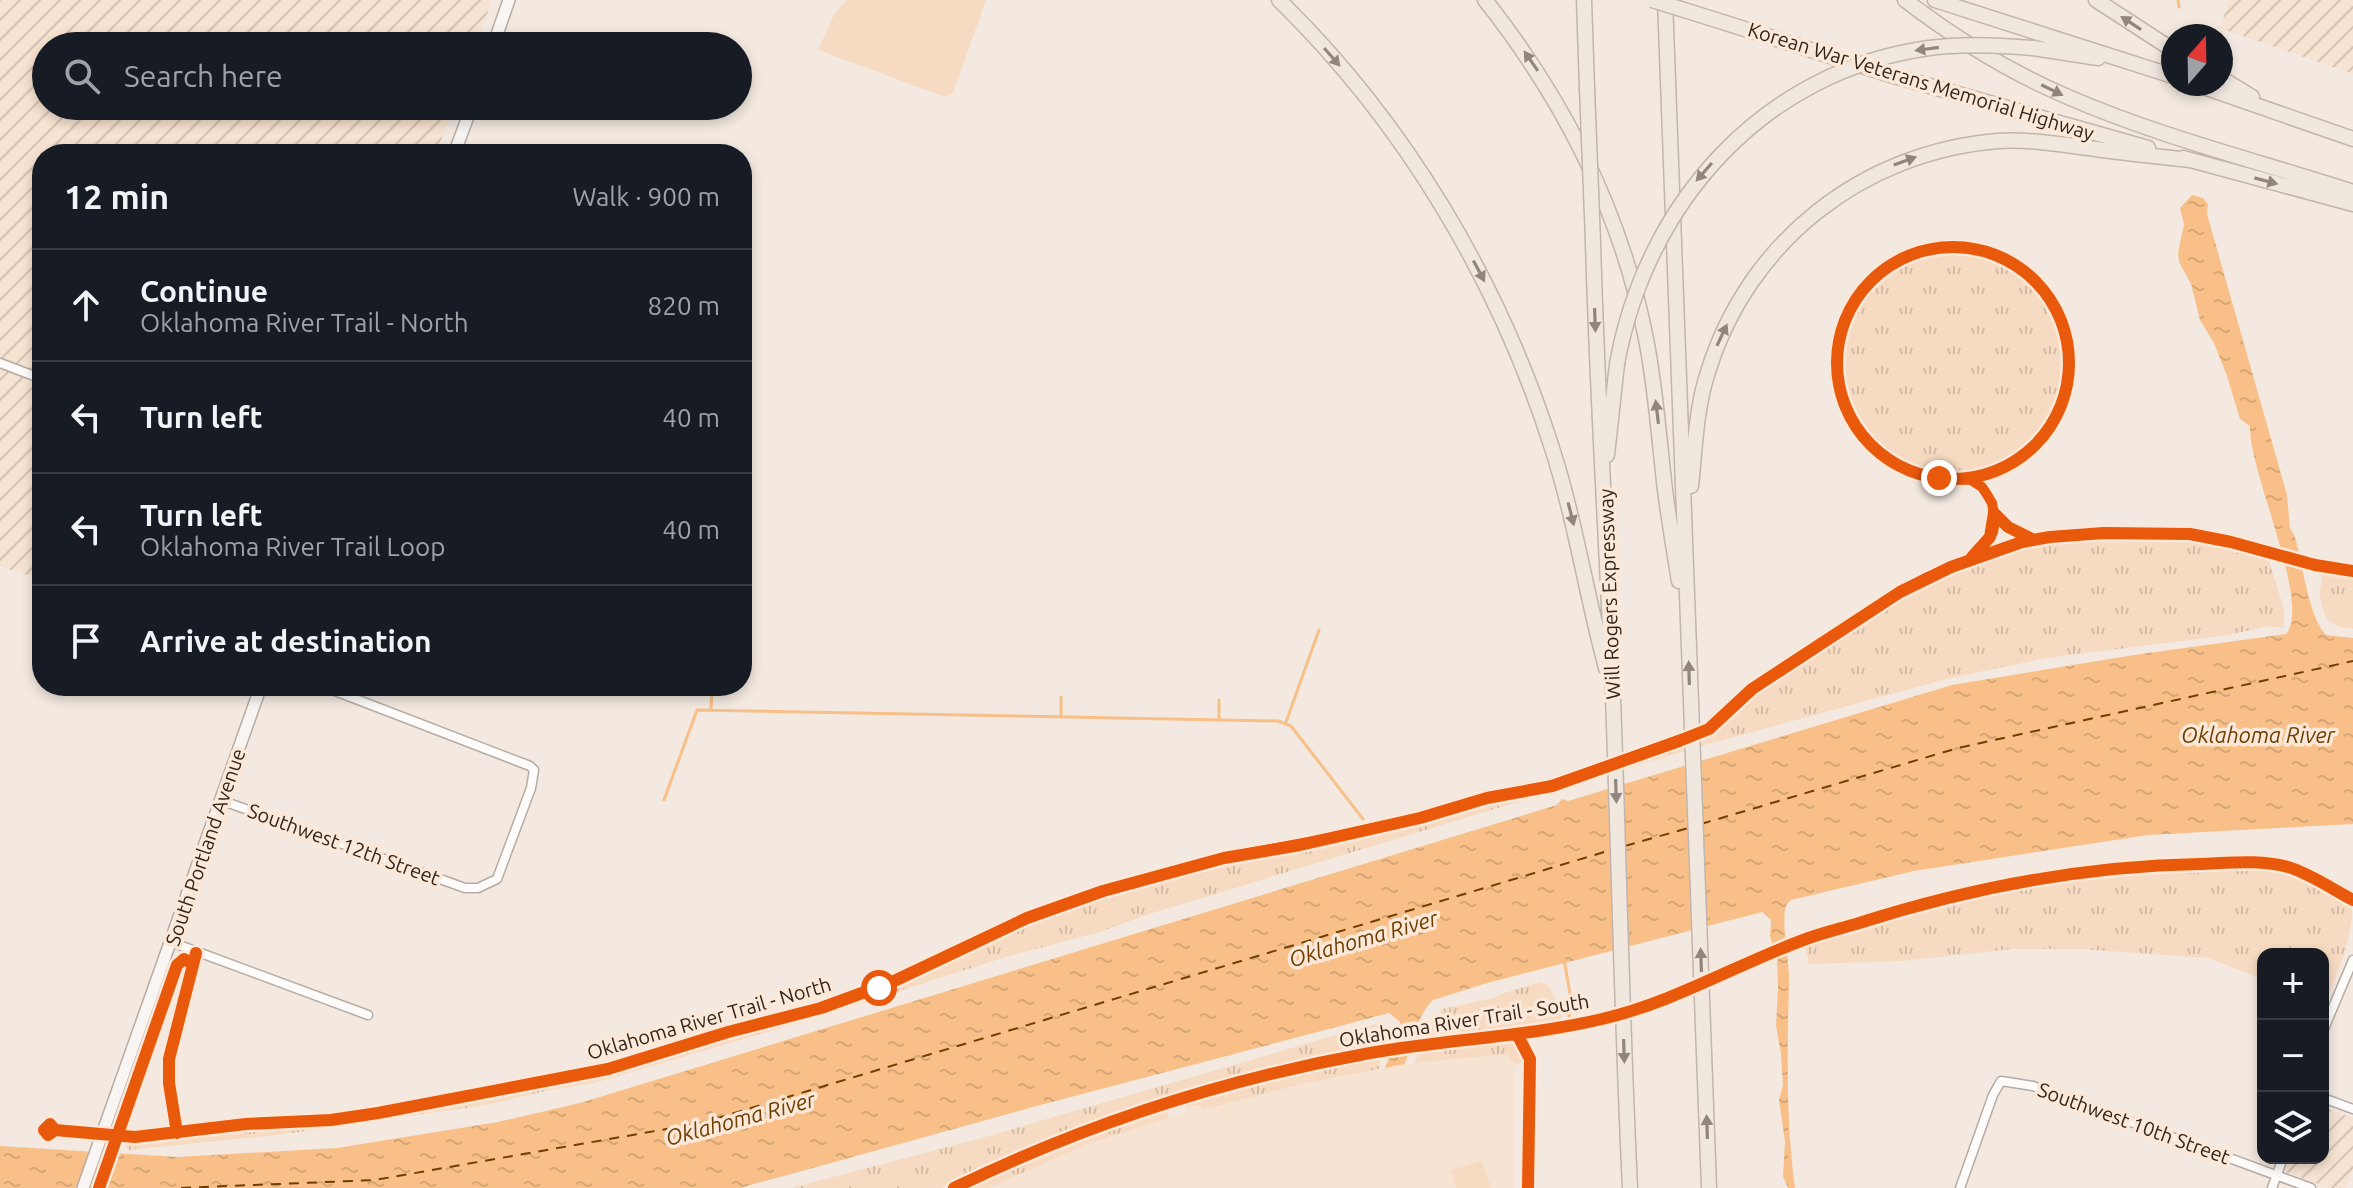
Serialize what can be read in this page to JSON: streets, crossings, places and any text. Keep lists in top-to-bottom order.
{
  "streets": {
    "highway": ["Korean War Veterans Memorial Highway", "Will Rogers Expressway"],
    "main road": ["South Portland Avenue"],
    "street": ["Southwest 12th Street", "Southwest 10th Street"],
    "cycle path": ["Oklahoma River Trail - North", "Oklahoma River Trail - South"]
  },
  "crossings": [
    ["Southwest 12th Street", "South Portland Avenue"]
  ],
  "water": ["Oklahoma River"],
  "north": "top",
  "page": {
    "search": "Search here",
    "heading": ["12 min", "Walk · 900 m"],
    "list": [
      ["Continue", "Oklahoma River Trail - North", "820 m"],
      ["Turn left", "40 m"],
      ["Turn left", "Oklahoma River Trail Loop", "40 m"],
      "Arrive at destination"
    ],
    "map_buttons": ["+", "−"]
  }
}
